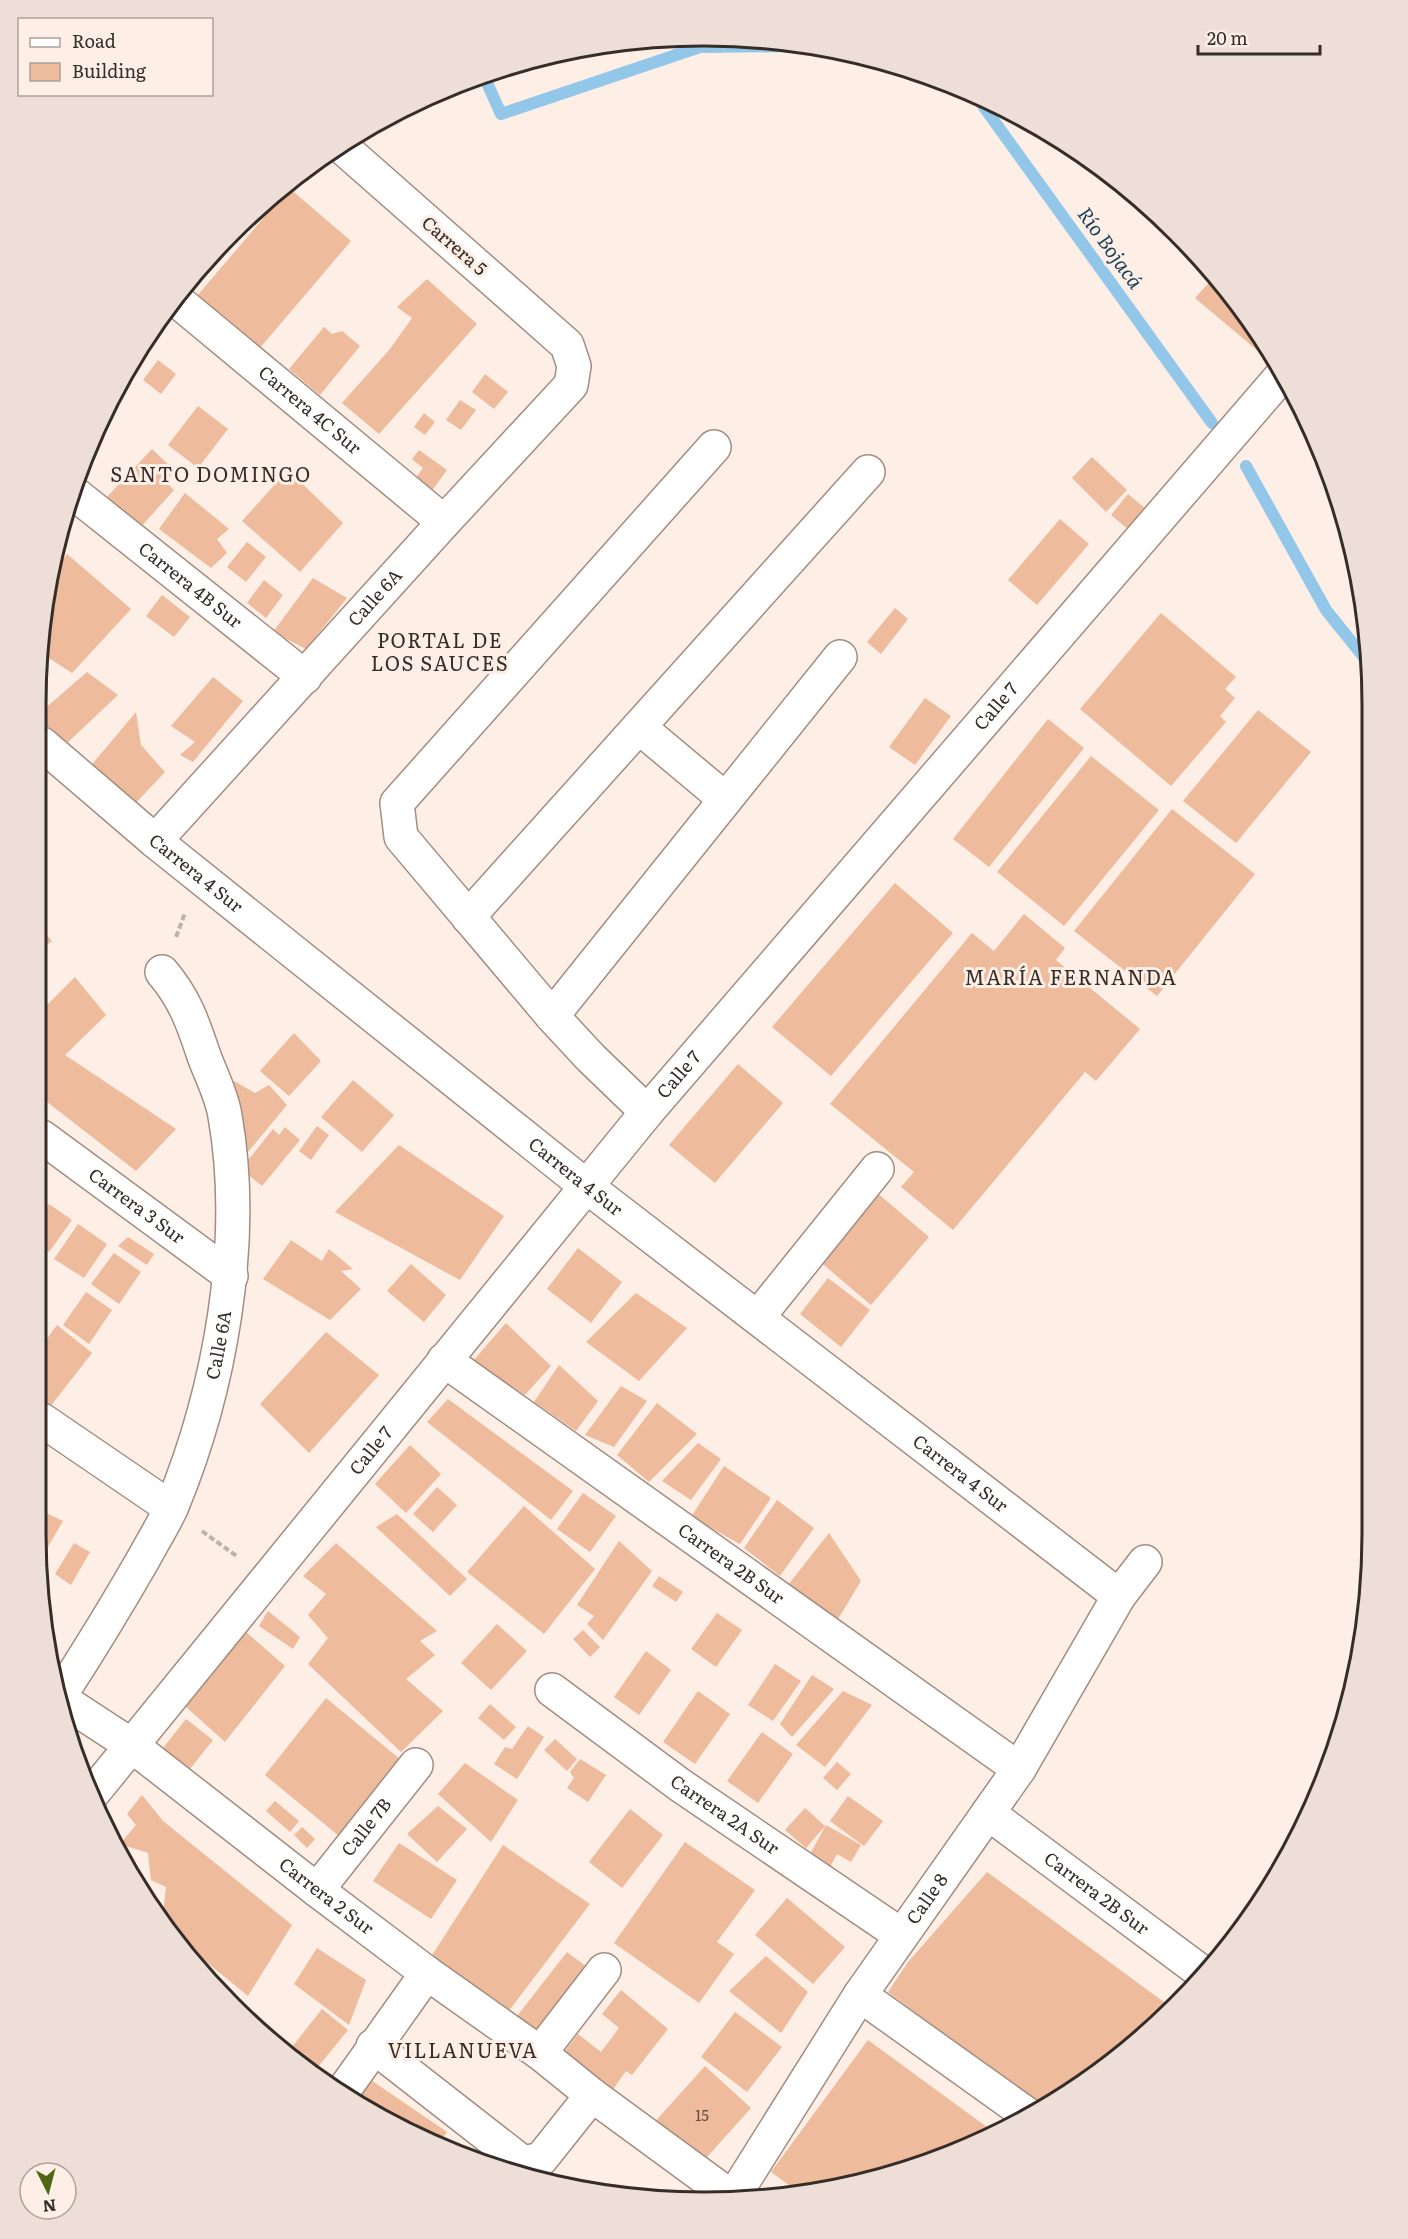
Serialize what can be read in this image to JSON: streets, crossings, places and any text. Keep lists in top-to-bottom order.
{
  "streets": {
    "street": [
      "Carrera 5",
      "Carrera 4C Sur",
      "Carrera 4B Sur",
      "Calle 6A",
      "Calle 7",
      "Carrera 4 Sur",
      "Carrera 3 Sur",
      "Carrera 2B Sur",
      "Carrera 2A Sur",
      "Calle 7B",
      "Carrera 2 Sur",
      "Calle 8"
    ]
  },
  "crossings": [
    ["Carrera 5", "Calle 6A"],
    ["Carrera 4C Sur", "Calle 6A"],
    ["Carrera 4B Sur", "Calle 6A"],
    ["Calle 6A", "Carrera 4 Sur"],
    ["Calle 6A", "Carrera 3 Sur"],
    ["Calle 7", "Carrera 4 Sur"],
    ["Calle 7", "Carrera 2B Sur"],
    ["Calle 7", "Carrera 2 Sur"],
    ["Carrera 4 Sur", "Calle 8"],
    ["Carrera 2B Sur", "Calle 8"],
    ["Carrera 2A Sur", "Calle 8"],
    ["Calle 7B", "Carrera 2 Sur"]
  ],
  "districts": [
    "SANTO DOMINGO",
    "PORTAL DE LOS SAUCES",
    "MARÍA FERNANDA",
    "VILLANUEVA"
  ],
  "water": ["Río Bojacá"],
  "house_numbers": ["15"],
  "legend": ["Road", "Building"],
  "scale_bar": "20 m",
  "north": "bottom"
}
